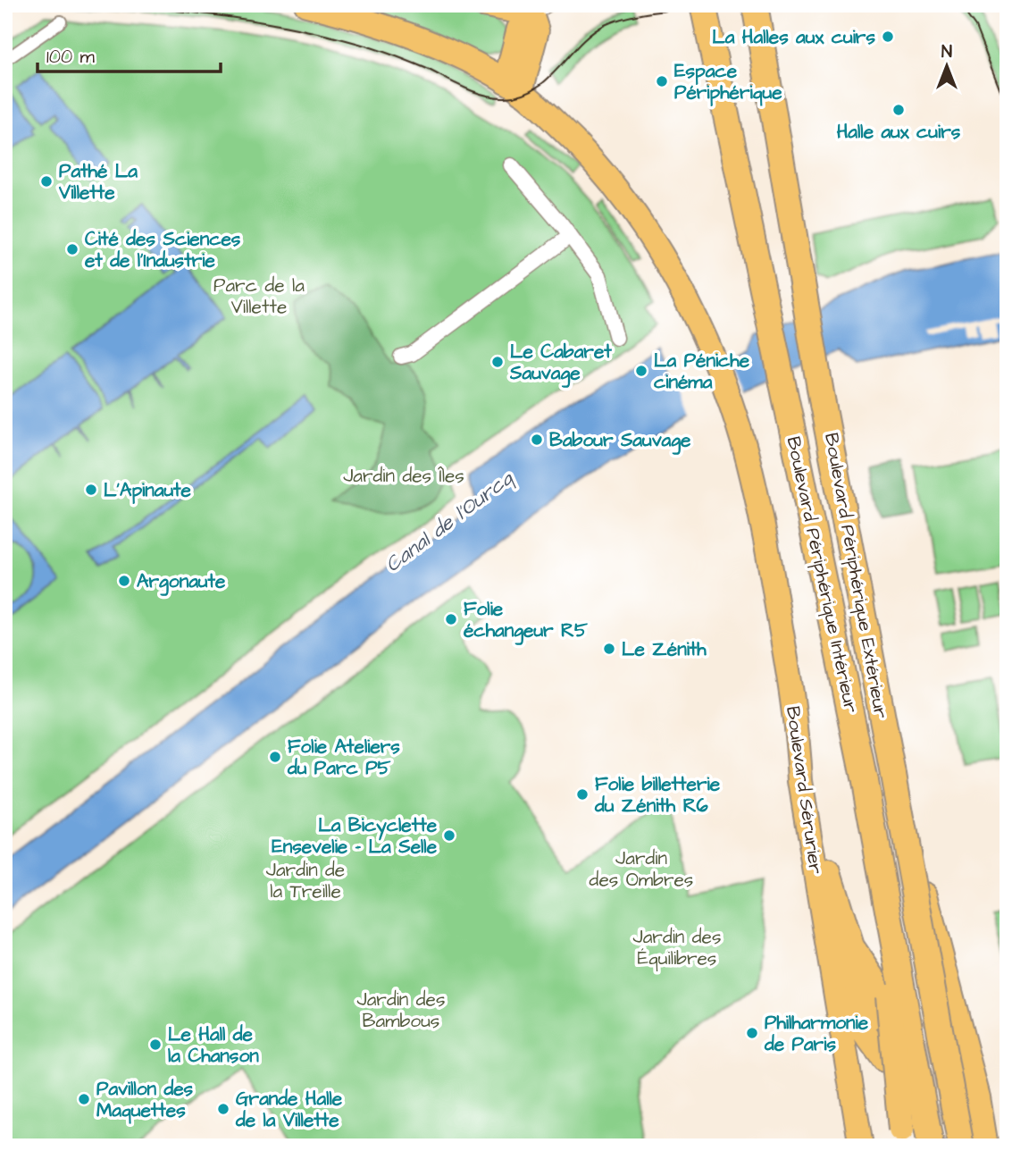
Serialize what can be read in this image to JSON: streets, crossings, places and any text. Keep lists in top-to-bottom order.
{
  "streets": {
    "highway": ["Boulevard Périphérique Intérieur", "Boulevard Périphérique Extérieur"],
    "main road": ["Boulevard Sérurier"]
  },
  "water": ["Canal de l'Ourcq"],
  "parks": [
    "Parc de la Villette",
    "Jardin des Îles",
    "Jardin des Ombres",
    "Jardin de la Treille",
    "Jardin des Équilibres",
    "Jardin des Bambous"
  ],
  "places": [
    "La Halles aux cuirs",
    "Espace Périphérique",
    "Halle aux cuirs",
    "Pathé La Villette",
    "Cité des Sciences et de l'Industrie",
    "Le Cabaret Sauvage",
    "La Péniche cinéma",
    "Babour Sauvage",
    "L'Apinaute",
    "Argonaute",
    "Folie échangeur R5",
    "Le Zénith",
    "Folie Ateliers du Parc P5",
    "Folie billetterie du Zénith R6",
    "La Bicyclette Ensevelie - La Selle",
    "Philharmonie de Paris",
    "Le Hall de la Chanson",
    "Pavillon des Maquettes",
    "Grande Halle de la Villette"
  ],
  "scale_bar": "100 m",
  "north": "top"
}
